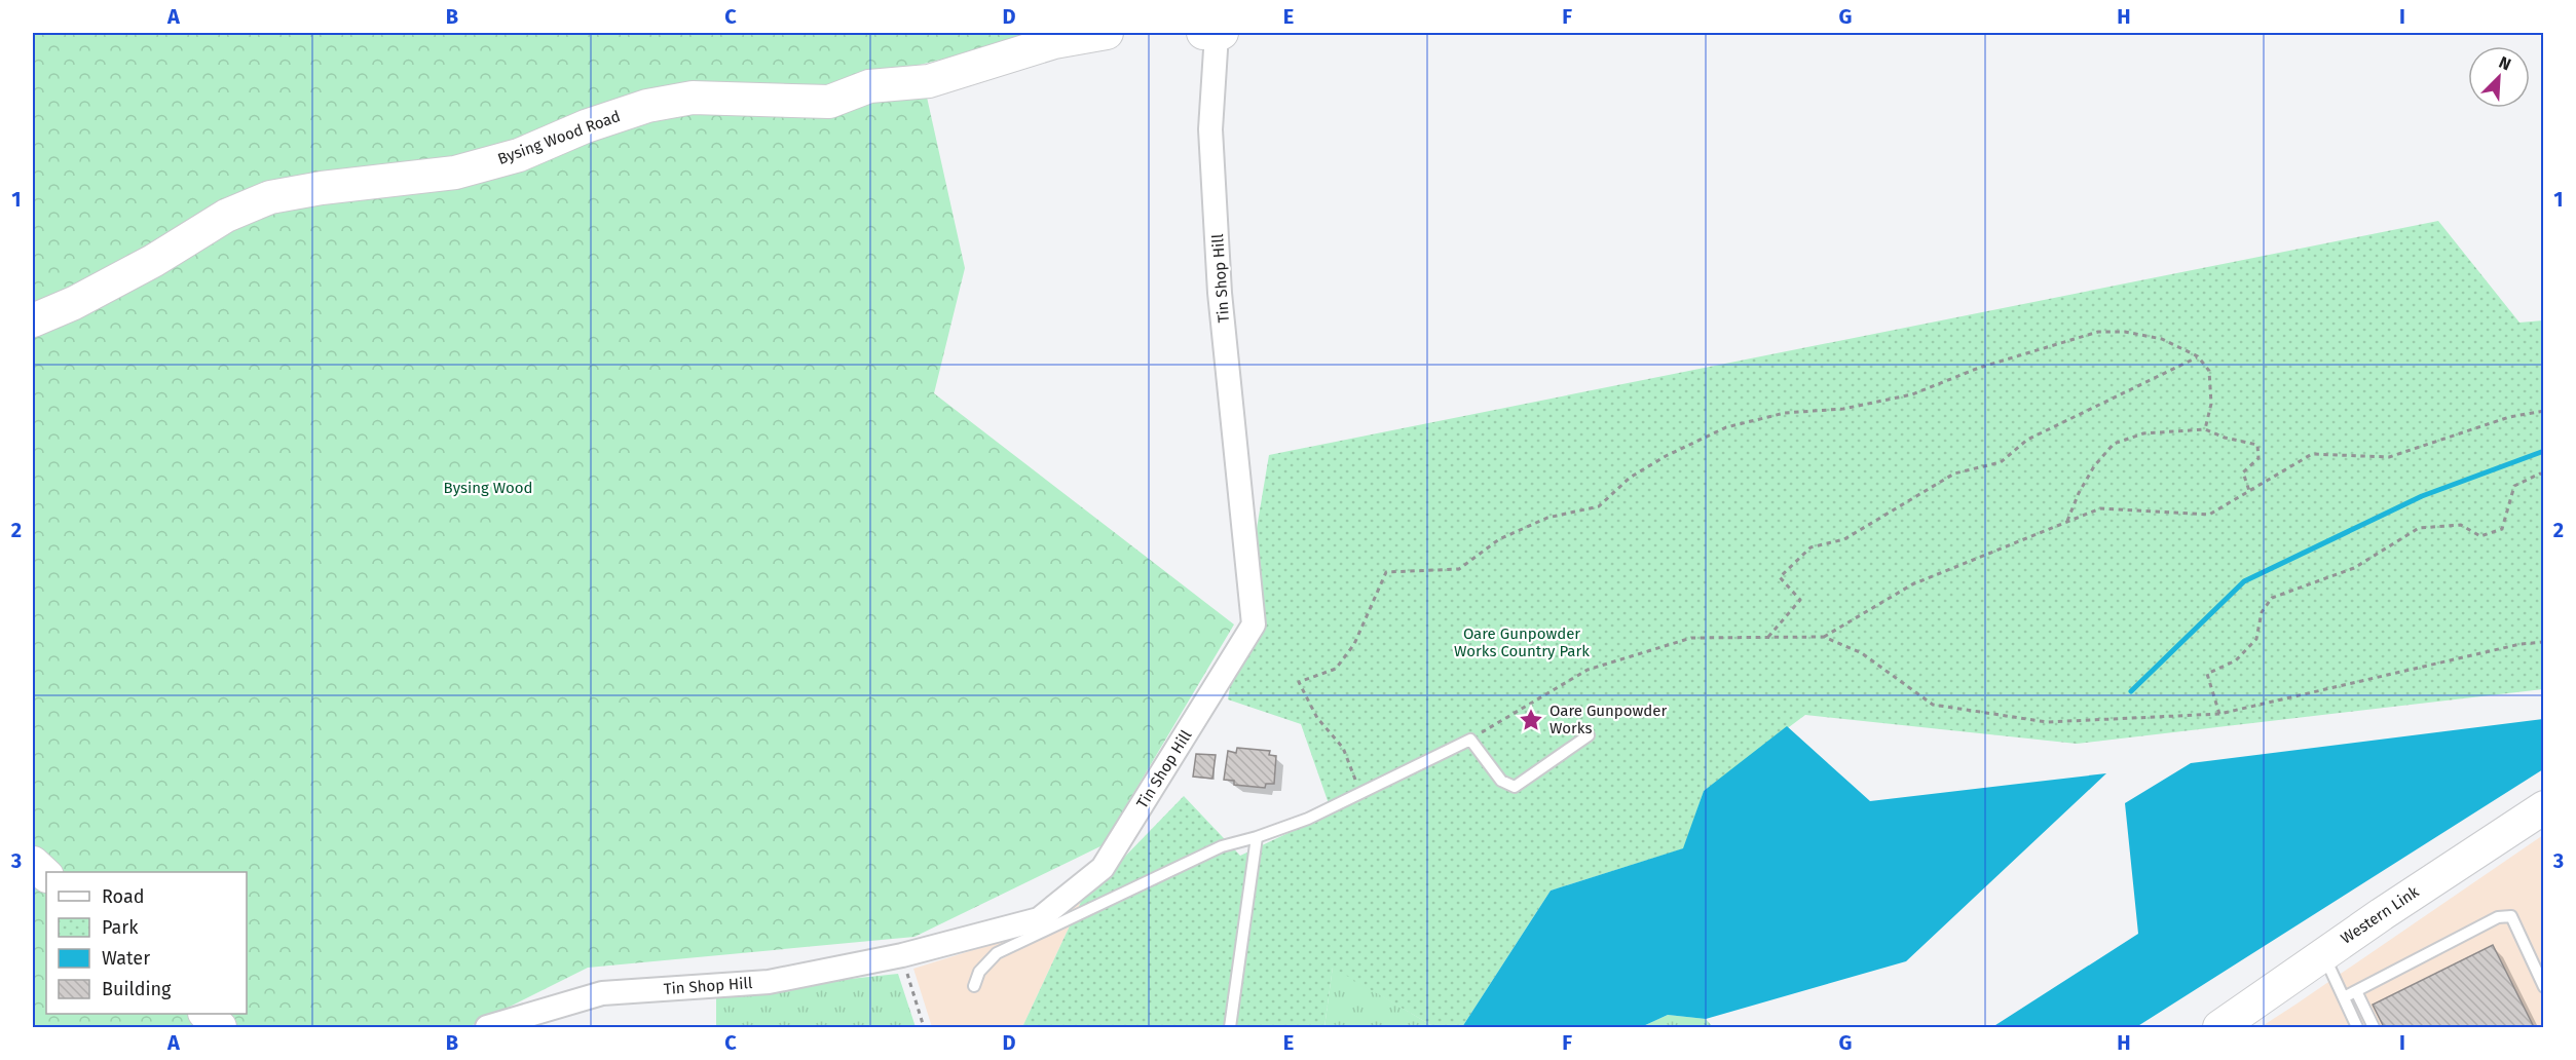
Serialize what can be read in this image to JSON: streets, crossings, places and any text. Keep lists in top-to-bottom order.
{
  "streets": {
    "street": ["Bysing Wood Road", "Tin Shop Hill", "Western Link"]
  },
  "parks": ["Bysing Wood", "Oare Gunpowder Works Country Park"],
  "places": {
    "place": ["Oare Gunpowder Works"]
  },
  "legend": [
    "Road",
    "Park",
    "Water",
    "Building"
  ],
  "north": "top right",
  "grid": {
    "columns": [
      "A",
      "B",
      "C",
      "D",
      "E",
      "F",
      "G",
      "H",
      "I"
    ],
    "rows": ["1", "2", "3"]
  }
}
